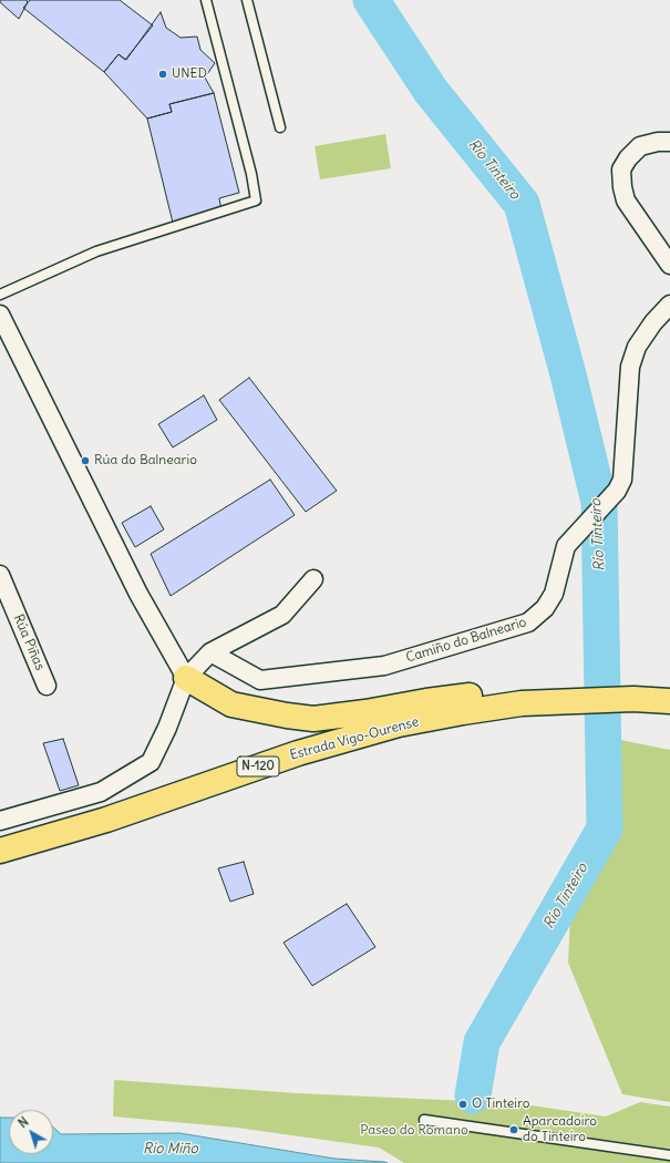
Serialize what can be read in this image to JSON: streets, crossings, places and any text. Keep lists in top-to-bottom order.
{
  "streets": {
    "highway": ["Estrada Vigo-Ourense", "N-120"],
    "street": ["Camiño do Balneario", "Rúa Piñas"]
  },
  "water": ["Río Tinteiro", "Río Miño"],
  "parks": ["Paseo do Romano"],
  "places": [
    "UNED",
    "Rúa do Balneario",
    "O Tinteiro",
    "Aparcadoiro do Tinteiro"
  ],
  "north": "top left"
}
